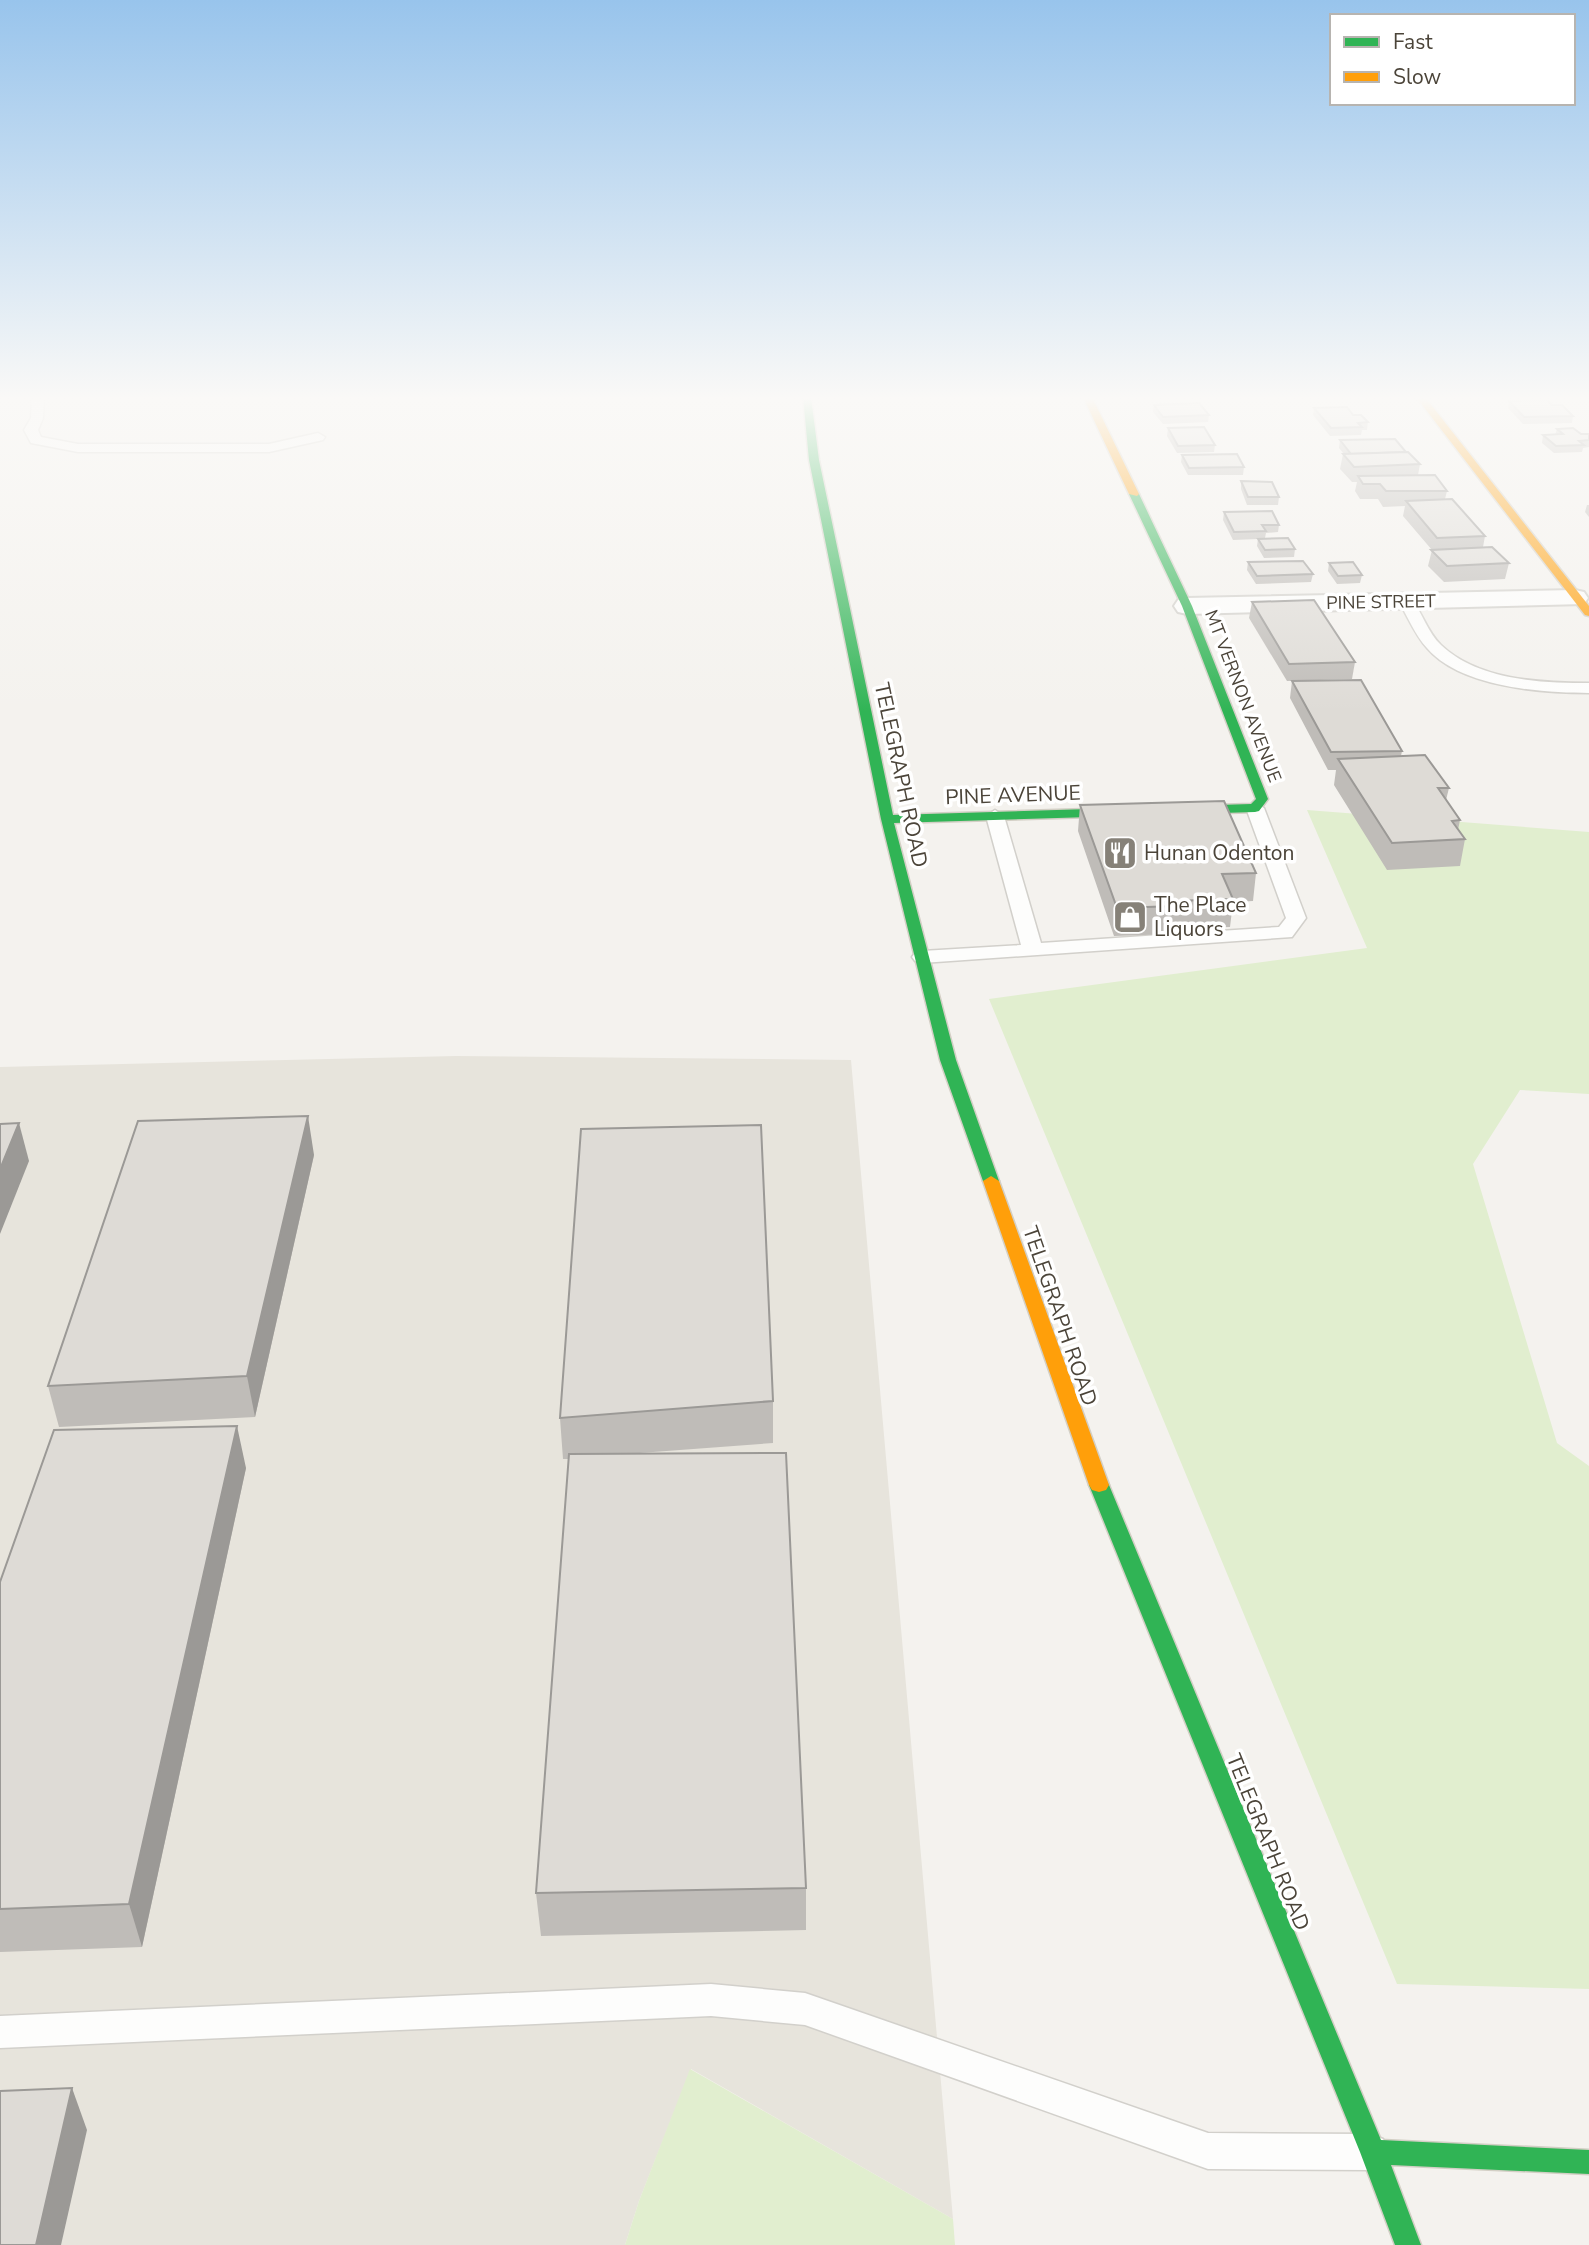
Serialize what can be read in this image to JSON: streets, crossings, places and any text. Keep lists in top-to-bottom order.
{
  "streets": {
    "main road": ["MT VERNON AVENUE", "TELEGRAPH ROAD", "PINE AVENUE"],
    "street": ["PINE STREET"]
  },
  "crossings": [
    ["PINE STREET", "MT VERNON AVENUE"],
    ["MT VERNON AVENUE", "PINE AVENUE"],
    ["TELEGRAPH ROAD", "PINE AVENUE"]
  ],
  "places": {
    "restaurant": ["Hunan Odenton"],
    "shop": ["The Place Liquors"]
  },
  "legend": ["Fast", "Slow"]
}
